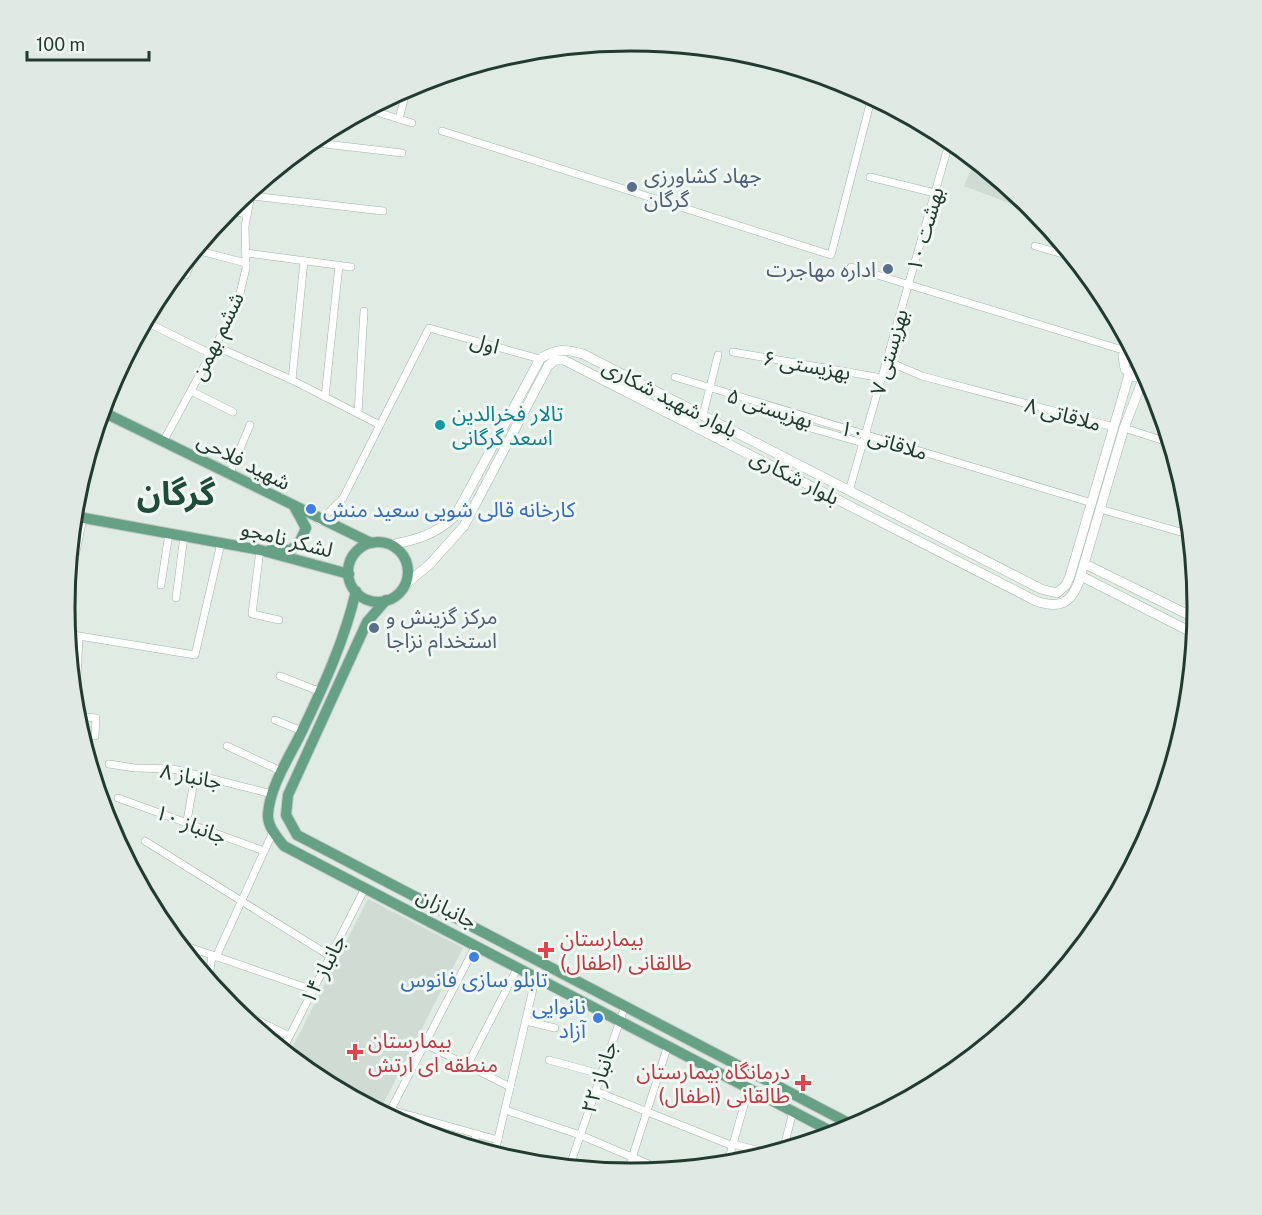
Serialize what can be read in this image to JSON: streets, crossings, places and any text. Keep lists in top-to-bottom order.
{
  "streets": {
    "main road": [
      "بلوار شهید شکاری",
      "شهید فلاحی",
      "بلوار شکاری",
      "لشکر نامجو",
      "جانبازان"
    ],
    "street": [
      "بهشت ۱۰",
      "ششم بهمن",
      "اول",
      "۷ بهزیستی",
      "بهزیستی ۶",
      "۵ بهزیستی",
      "ملاقاتی ۸",
      "۱۰ ملاقاتی",
      "جانباز ۸",
      "۱۰ جانباز",
      "جانباز ۱۴",
      "۲۲ جانباز"
    ]
  },
  "crossings": [
    ["بهشت ۱۰", "۷ بهزیستی"],
    ["ششم بهمن", "شهید فلاحی"],
    ["اول", "بلوار شهید شکاری"],
    ["۷ بهزیستی", "بهزیستی ۶"],
    ["۷ بهزیستی", "بلوار شهید شکاری"],
    ["۷ بهزیستی", "۵ بهزیستی"],
    ["۷ بهزیستی", "ملاقاتی ۸"],
    ["بلوار شهید شکاری", "۵ بهزیستی"],
    ["بلوار شهید شکاری", "بلوار شکاری"],
    ["۵ بهزیستی", "۱۰ ملاقاتی"],
    ["ملاقاتی ۸", "بلوار شکاری"],
    ["۱۰ ملاقاتی", "بلوار شکاری"],
    ["شهید فلاحی", "بلوار شکاری"],
    ["شهید فلاحی", "لشکر نامجو"],
    ["شهید فلاحی", "جانبازان"],
    ["بلوار شکاری", "لشکر نامجو"],
    ["بلوار شکاری", "جانبازان"],
    ["لشکر نامجو", "جانبازان"],
    ["جانبازان", "جانباز ۱۴"],
    ["جانبازان", "۲۲ جانباز"]
  ],
  "districts": ["گرگان"],
  "places": {
    "other": [
      "جهاد کشاورزی گرگان",
      "اداره مهاجرت",
      "تالار فخرالدین اسعد گرگانی",
      "کارخانه قالی شویی سعید منش",
      "مرکز گزینش و استخدام نزاجا",
      "تابلو سازی فانوس",
      "نانوایی آزاد"
    ],
    "health": ["بیمارستان طالقانی (اطفال)", "بیمارستان منطقه ای ارتش", "درمانگاه بیمارستان طالقانی (اطفال)"]
  },
  "scale_bar": "100 m"
}
